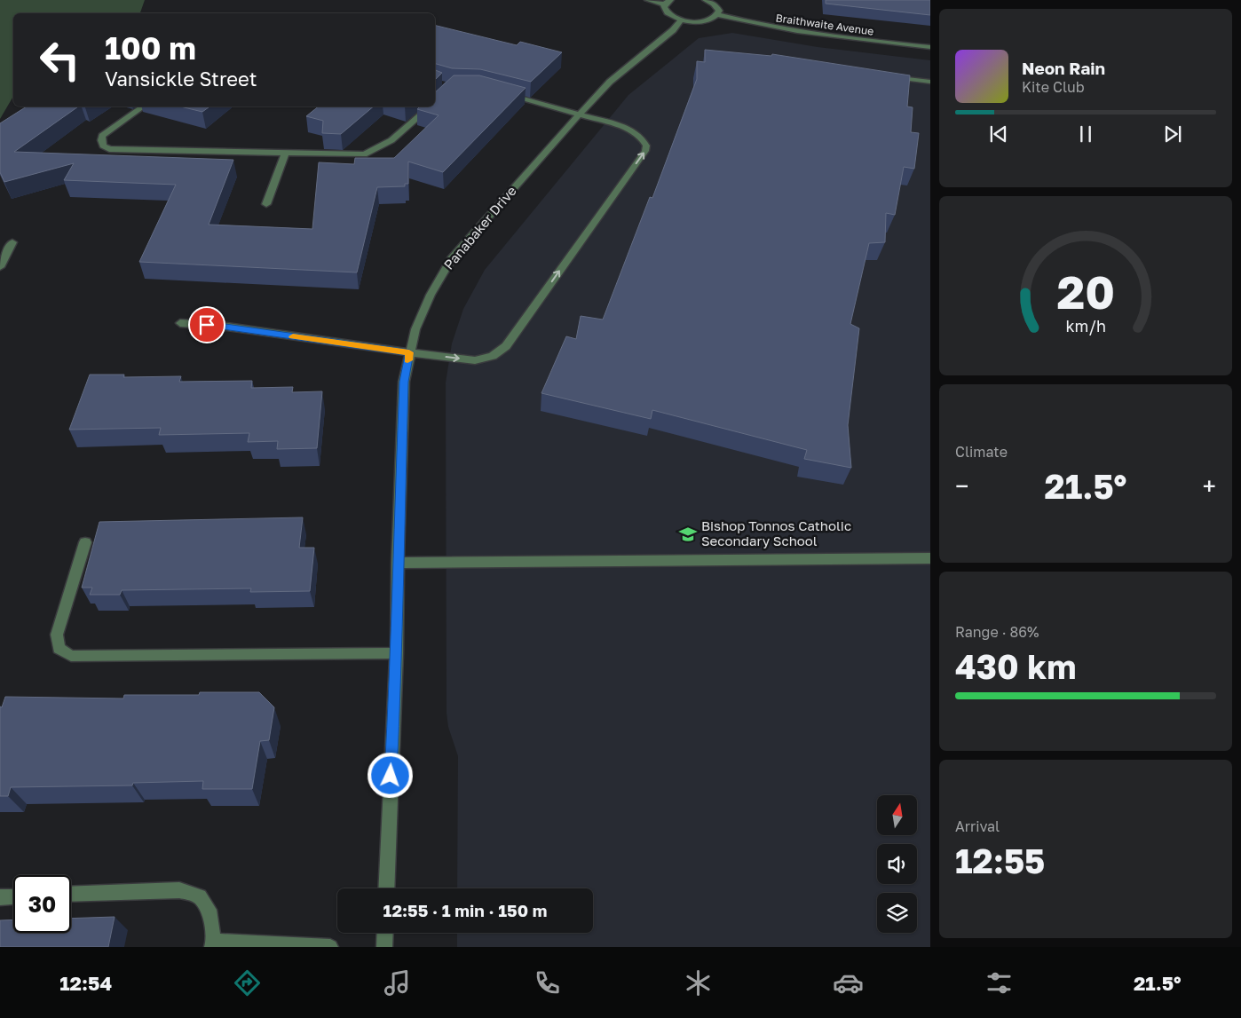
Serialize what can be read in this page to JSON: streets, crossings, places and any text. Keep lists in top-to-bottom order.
{
  "streets": {
    "street": ["Braithwaite Avenue", "Panabaker Drive"]
  },
  "places": {
    "school or university": ["Bishop Tonnos Catholic Secondary School"]
  },
  "north": "top",
  "page": {
    "turn": ["100 m", "Vansickle Street"],
    "song": ["Neon Rain", "Kite Club"],
    "tile": [
      "Climate",
      ["Range · 86%", "430 km"],
      ["Arrival", "12:55"]
    ],
    "heat": ["−", "21.5°", "+"],
    "limit": "30",
    "trip": "12:55 · 1 min · 150 m",
    "tabs": ["12:54", "21.5°"],
    "gauge": ["20", "km/h"]
  }
}
